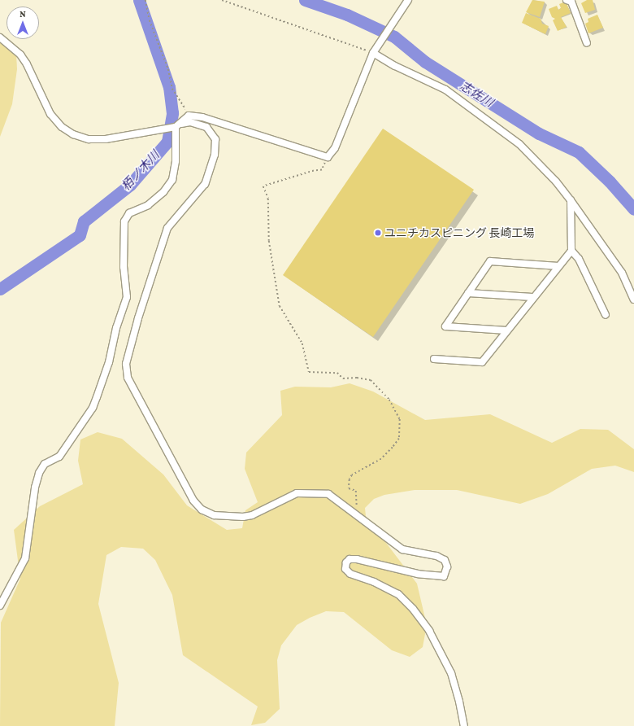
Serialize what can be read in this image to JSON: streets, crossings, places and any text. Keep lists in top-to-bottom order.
{
  "water": ["志佐川", "栢ノ木川"],
  "places": ["ユニチカスピニング 長崎工場"],
  "north": "top"
}
